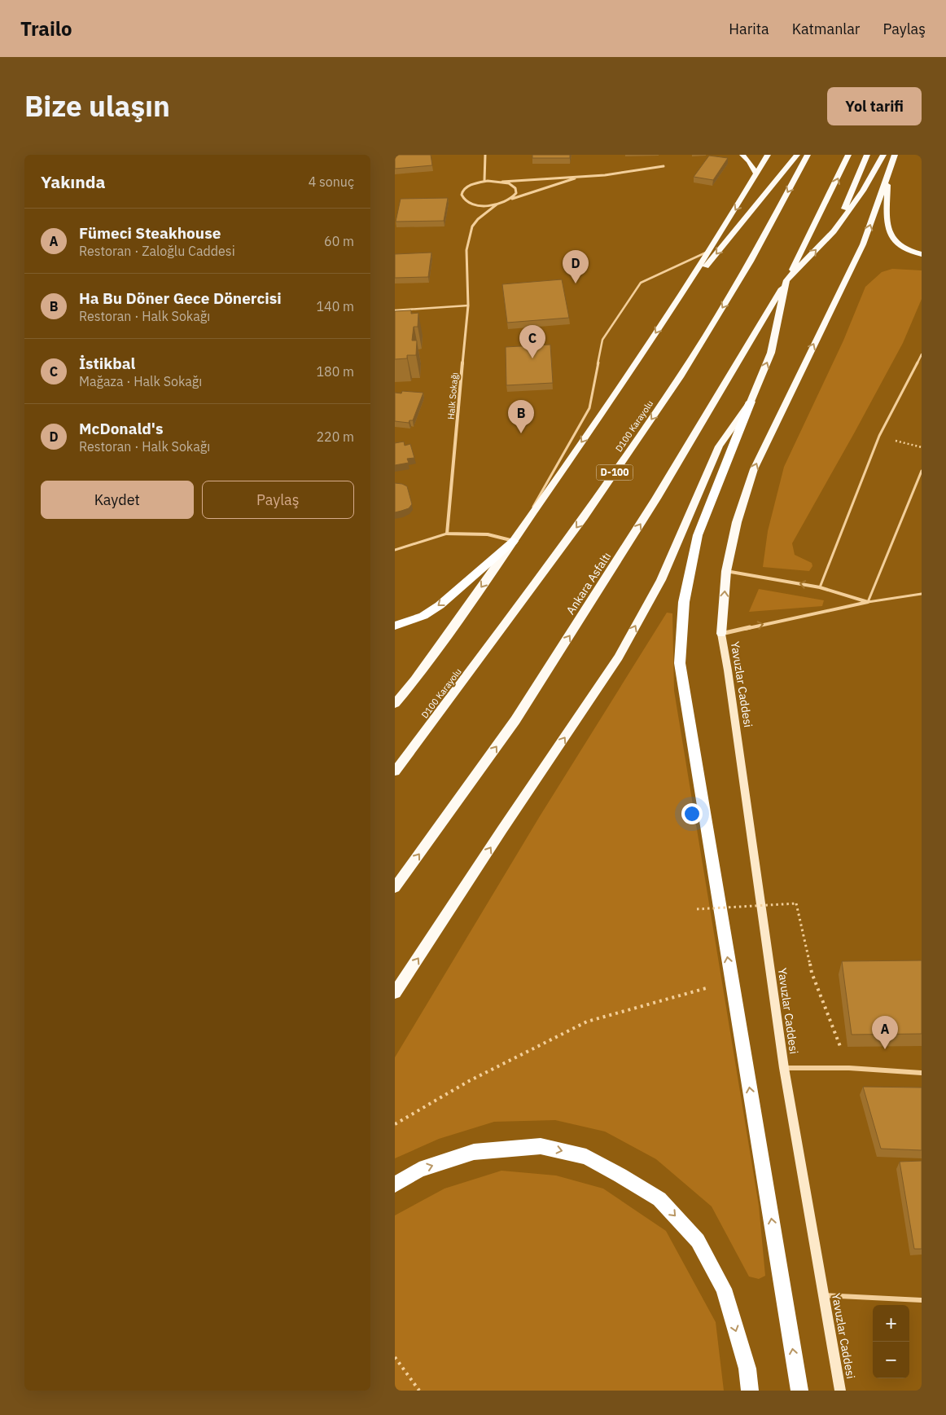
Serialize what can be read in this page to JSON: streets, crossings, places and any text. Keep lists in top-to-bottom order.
{
  "streets": {
    "highway": ["D100 Karayolu", "D-100", "Ankara Asfaltı"],
    "main road": ["Yavuzlar Caddesi"],
    "street": ["Halk Sokağı"]
  },
  "page": {
    "header": "Trailo",
    "nav": ["Harita", "Katmanlar", "Paylaş"],
    "title": "Bize ulaşın",
    "buttons": [
      "Yol tarifi",
      ["Kaydet", "Paylaş"]
    ],
    "heading": ["Yakında", "4 sonuç"],
    "list": [
      {
        "mark": "A",
        "name": "Fümeci Steakhouse",
        "note": "Restoran · Zaloğlu Caddesi",
        "value": "60 m"
      },
      {
        "mark": "B",
        "name": "Ha Bu Döner Gece Dönercisi",
        "note": "Restoran · Halk Sokağı",
        "value": "140 m"
      },
      {
        "mark": "C",
        "name": "İstikbal",
        "note": "Mağaza · Halk Sokağı",
        "value": "180 m"
      },
      {
        "mark": "D",
        "name": "McDonald's",
        "note": "Restoran · Halk Sokağı",
        "value": "220 m"
      }
    ],
    "pins": [
      "D",
      "C",
      "B",
      "A"
    ],
    "map_buttons": ["+", "−"]
  }
}
